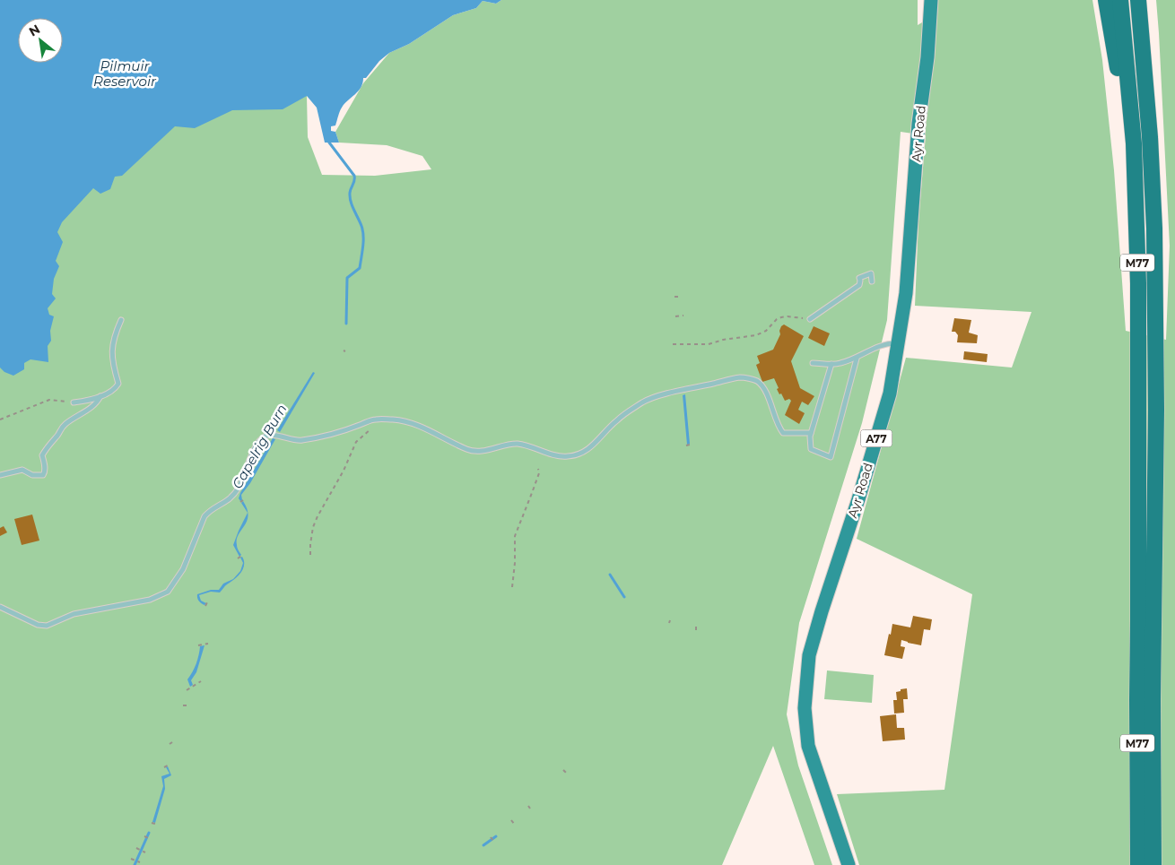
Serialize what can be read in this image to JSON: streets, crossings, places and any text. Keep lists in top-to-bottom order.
{
  "streets": {
    "highway": ["M77"],
    "main road": ["Ayr Road", "A77"]
  },
  "water": ["Pilmuir Reservoir", "Capelrig Burn"],
  "north": "top left"
}
